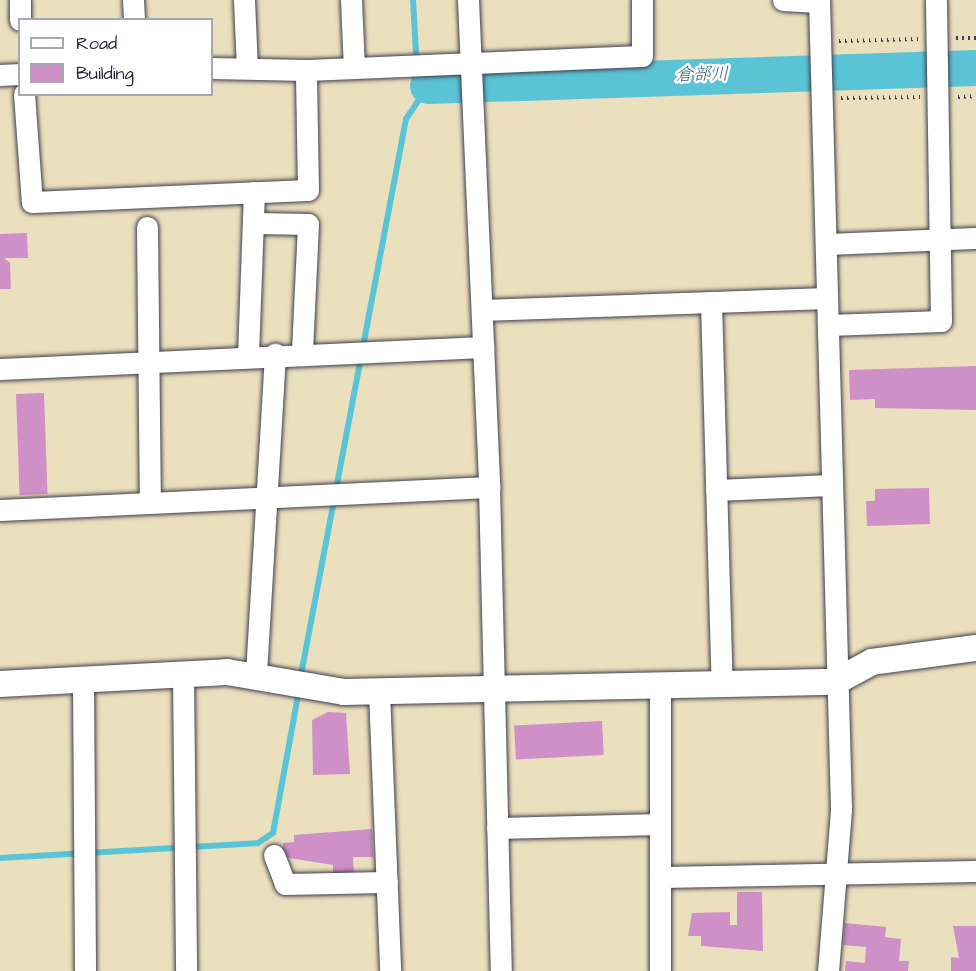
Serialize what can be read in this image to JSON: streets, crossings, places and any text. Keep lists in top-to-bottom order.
{
  "water": ["倉部川"],
  "legend": ["Road", "Building"]
}
